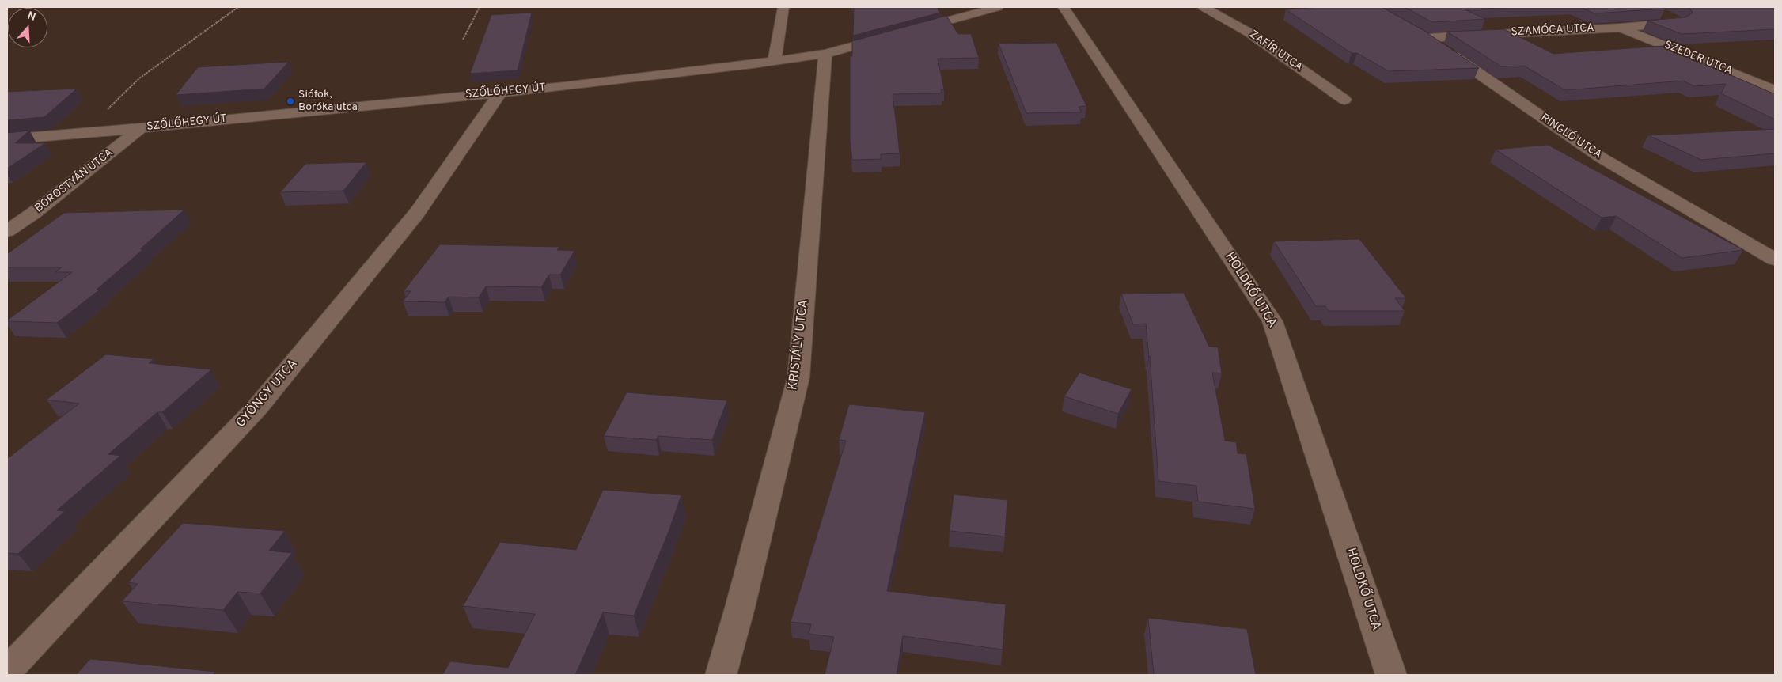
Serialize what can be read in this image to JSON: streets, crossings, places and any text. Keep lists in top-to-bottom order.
{
  "streets": {
    "street": [
      "SZAMÓCA UTCA",
      "ZAFÍR UTCA",
      "SZEDER UTCA",
      "SZŐLŐHEGY ÚT",
      "RINGLÓ UTCA",
      "BOROSTYÁN UTCA",
      "HOLDKŐ UTCA",
      "KRISTÁLY UTCA",
      "GYÖNGY UTCA"
    ]
  },
  "crossings": [
    ["SZAMÓCA UTCA", "SZEDER UTCA"],
    ["SZAMÓCA UTCA", "RINGLÓ UTCA"],
    ["SZŐLŐHEGY ÚT", "BOROSTYÁN UTCA"],
    ["SZŐLŐHEGY ÚT", "KRISTÁLY UTCA"],
    ["SZŐLŐHEGY ÚT", "GYÖNGY UTCA"]
  ],
  "places": ["Siófok, Boróka utca"],
  "north": "top"
}
